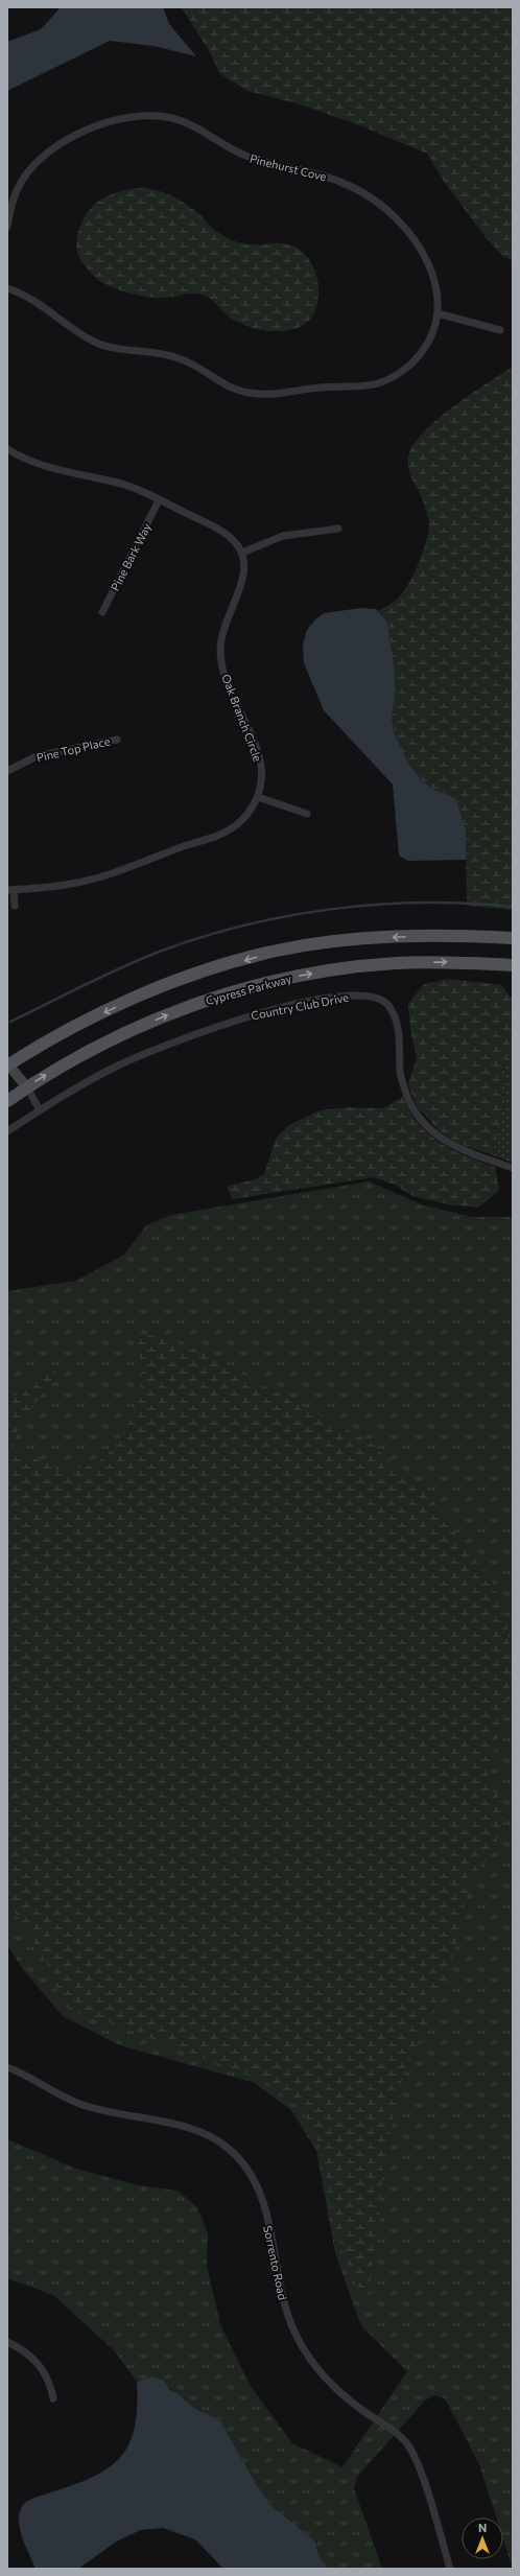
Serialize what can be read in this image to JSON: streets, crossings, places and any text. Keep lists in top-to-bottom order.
{
  "streets": {
    "main road": ["Cypress Parkway"],
    "street": [
      "Pinehurst Cove",
      "Pine Bark Way",
      "Oak Branch Circle",
      "Pine Top Place",
      "Country Club Drive",
      "Sorrento Road"
    ]
  },
  "north": "top"
}
